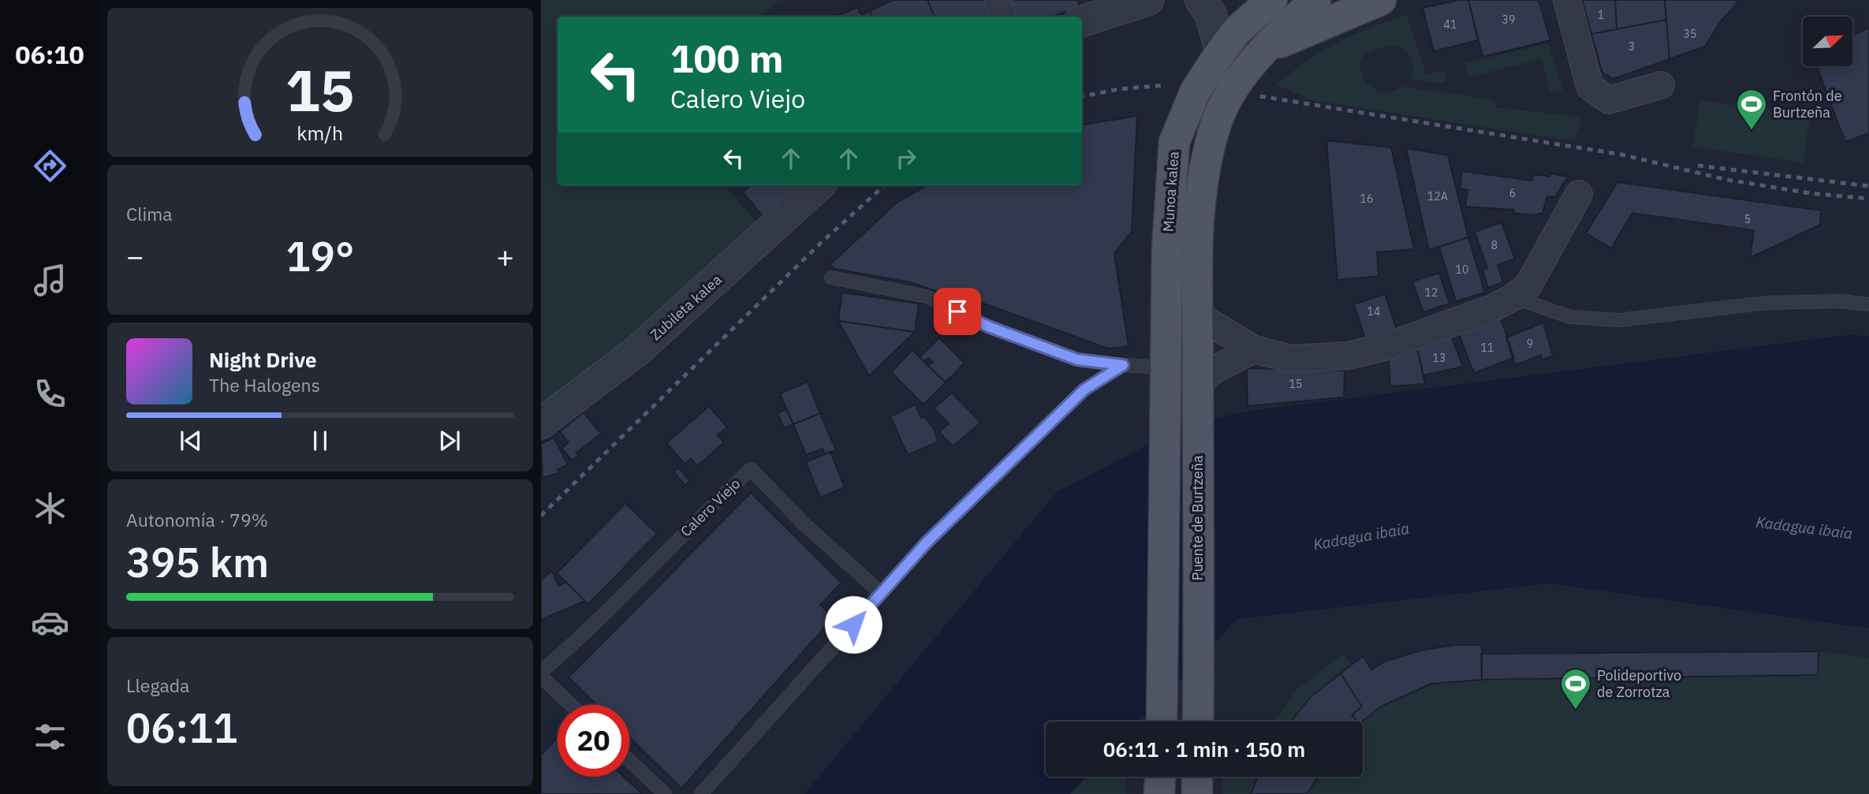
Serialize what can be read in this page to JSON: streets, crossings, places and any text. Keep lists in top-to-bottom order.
{
  "streets": {
    "main road": ["Munoa kalea", "Puente de Burtzeña"],
    "street": ["Zubileta kalea"],
    "lane": ["Calero Viejo"]
  },
  "water": ["Kadagua ibaia"],
  "places": {
    "sports": ["Frontón de Burtzeña", "Polideportivo de Zorrotza"]
  },
  "house_numbers": [
    "1",
    "39",
    "41",
    "35",
    "3",
    "6",
    "12A",
    "16",
    "5",
    "8",
    "10",
    "12",
    "14",
    "9",
    "11",
    "13",
    "15"
  ],
  "north": "top right",
  "page": {
    "tabs": "06:10",
    "turn": ["100 m", "Calero Viejo"],
    "tile": [
      "Clima",
      ["Autonomía · 79%", "395 km"],
      ["Llegada", "06:11"]
    ],
    "heat": ["−", "19°", "+"],
    "song": ["Night Drive", "The Halogens"],
    "limit": "20",
    "trip": "06:11 · 1 min · 150 m",
    "gauge": ["15", "km/h"]
  }
}
